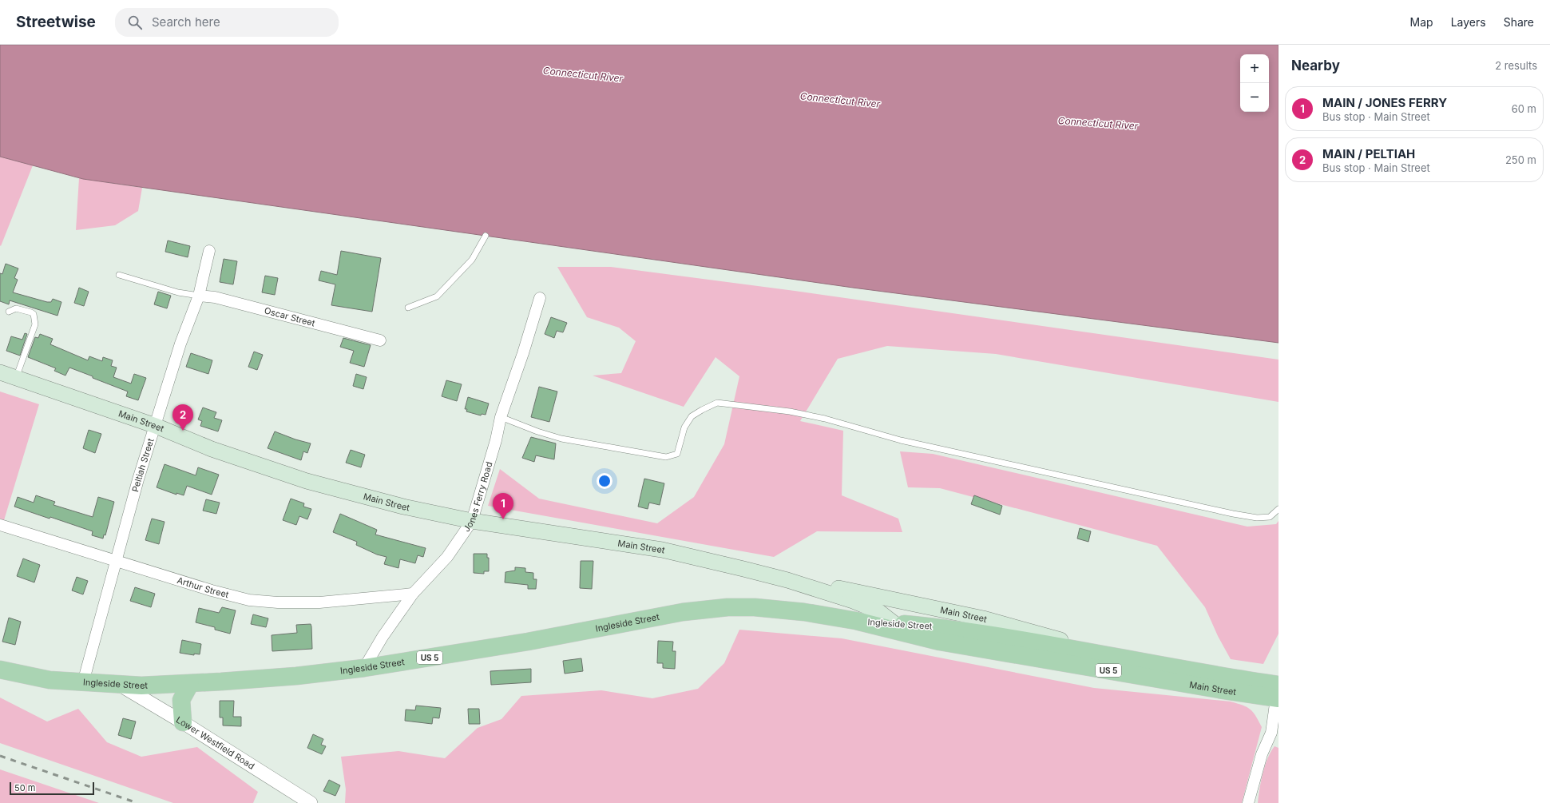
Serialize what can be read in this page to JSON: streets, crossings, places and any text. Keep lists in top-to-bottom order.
{
  "streets": {
    "main road": ["Main Street", "Ingleside Street", "US 5"],
    "street": [
      "Oscar Street",
      "Peltiah Street",
      "Jones Ferry Road",
      "Arthur Street",
      "Lower Westfield Road"
    ]
  },
  "crossings": [
    ["Oscar Street", "Peltiah Street"],
    ["Main Street", "Peltiah Street"],
    ["Main Street", "Jones Ferry Road"],
    ["Main Street", "Ingleside Street"],
    ["Peltiah Street", "Arthur Street"],
    ["Peltiah Street", "Ingleside Street"],
    ["Jones Ferry Road", "Arthur Street"],
    ["Jones Ferry Road", "Ingleside Street"],
    ["Ingleside Street", "Lower Westfield Road"]
  ],
  "water": ["Connecticut River"],
  "scale_bar": "50 m",
  "page": {
    "header": "Streetwise",
    "search": "Search here",
    "nav": ["Map", "Layers", "Share"],
    "heading": ["Nearby", "2 results"],
    "map_buttons": ["+", "−"],
    "list": [
      {
        "mark": "1",
        "name": "MAIN / JONES FERRY",
        "note": "Bus stop · Main Street",
        "value": "60 m"
      },
      {
        "mark": "2",
        "name": "MAIN / PELTIAH",
        "note": "Bus stop · Main Street",
        "value": "250 m"
      }
    ],
    "pins": ["2", "1"],
    "scale": "50 m"
  }
}
